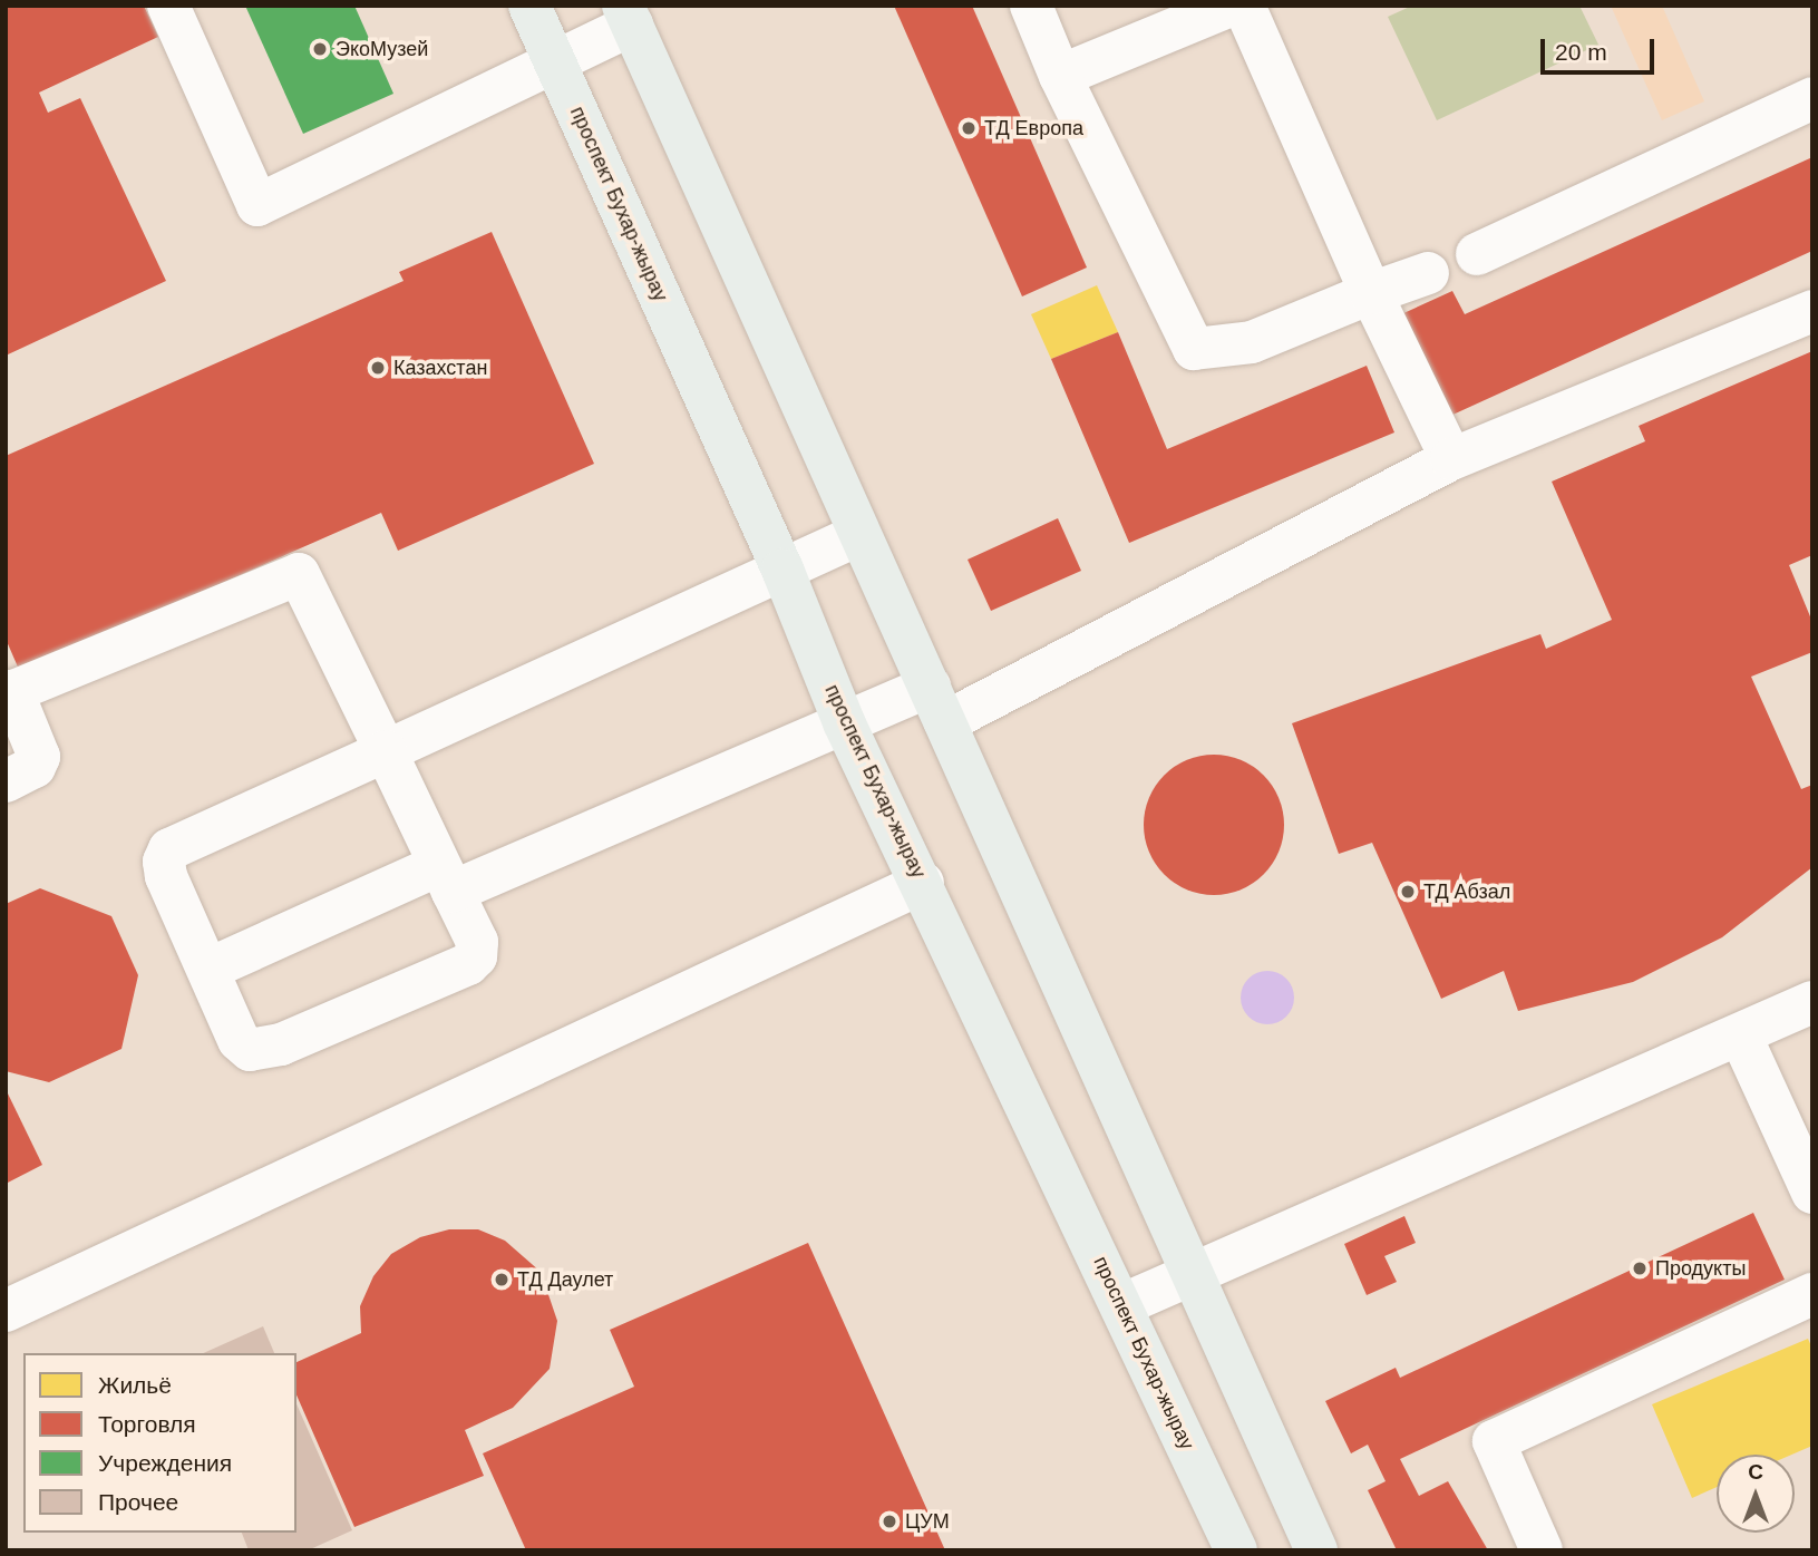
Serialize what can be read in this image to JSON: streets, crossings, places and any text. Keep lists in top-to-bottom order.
{
  "streets": {
    "main road": ["проспект Бухар-жырау"]
  },
  "places": [
    "ЭкоМузей",
    "ТД Европа",
    "Казахстан",
    "ТД Абзал",
    "Продукты",
    "ТД Даулет",
    "ЦУМ"
  ],
  "legend": [
    "Жильё",
    "Торговля",
    "Учреждения",
    "Прочее"
  ],
  "scale_bar": "20 m",
  "north": "top"
}
